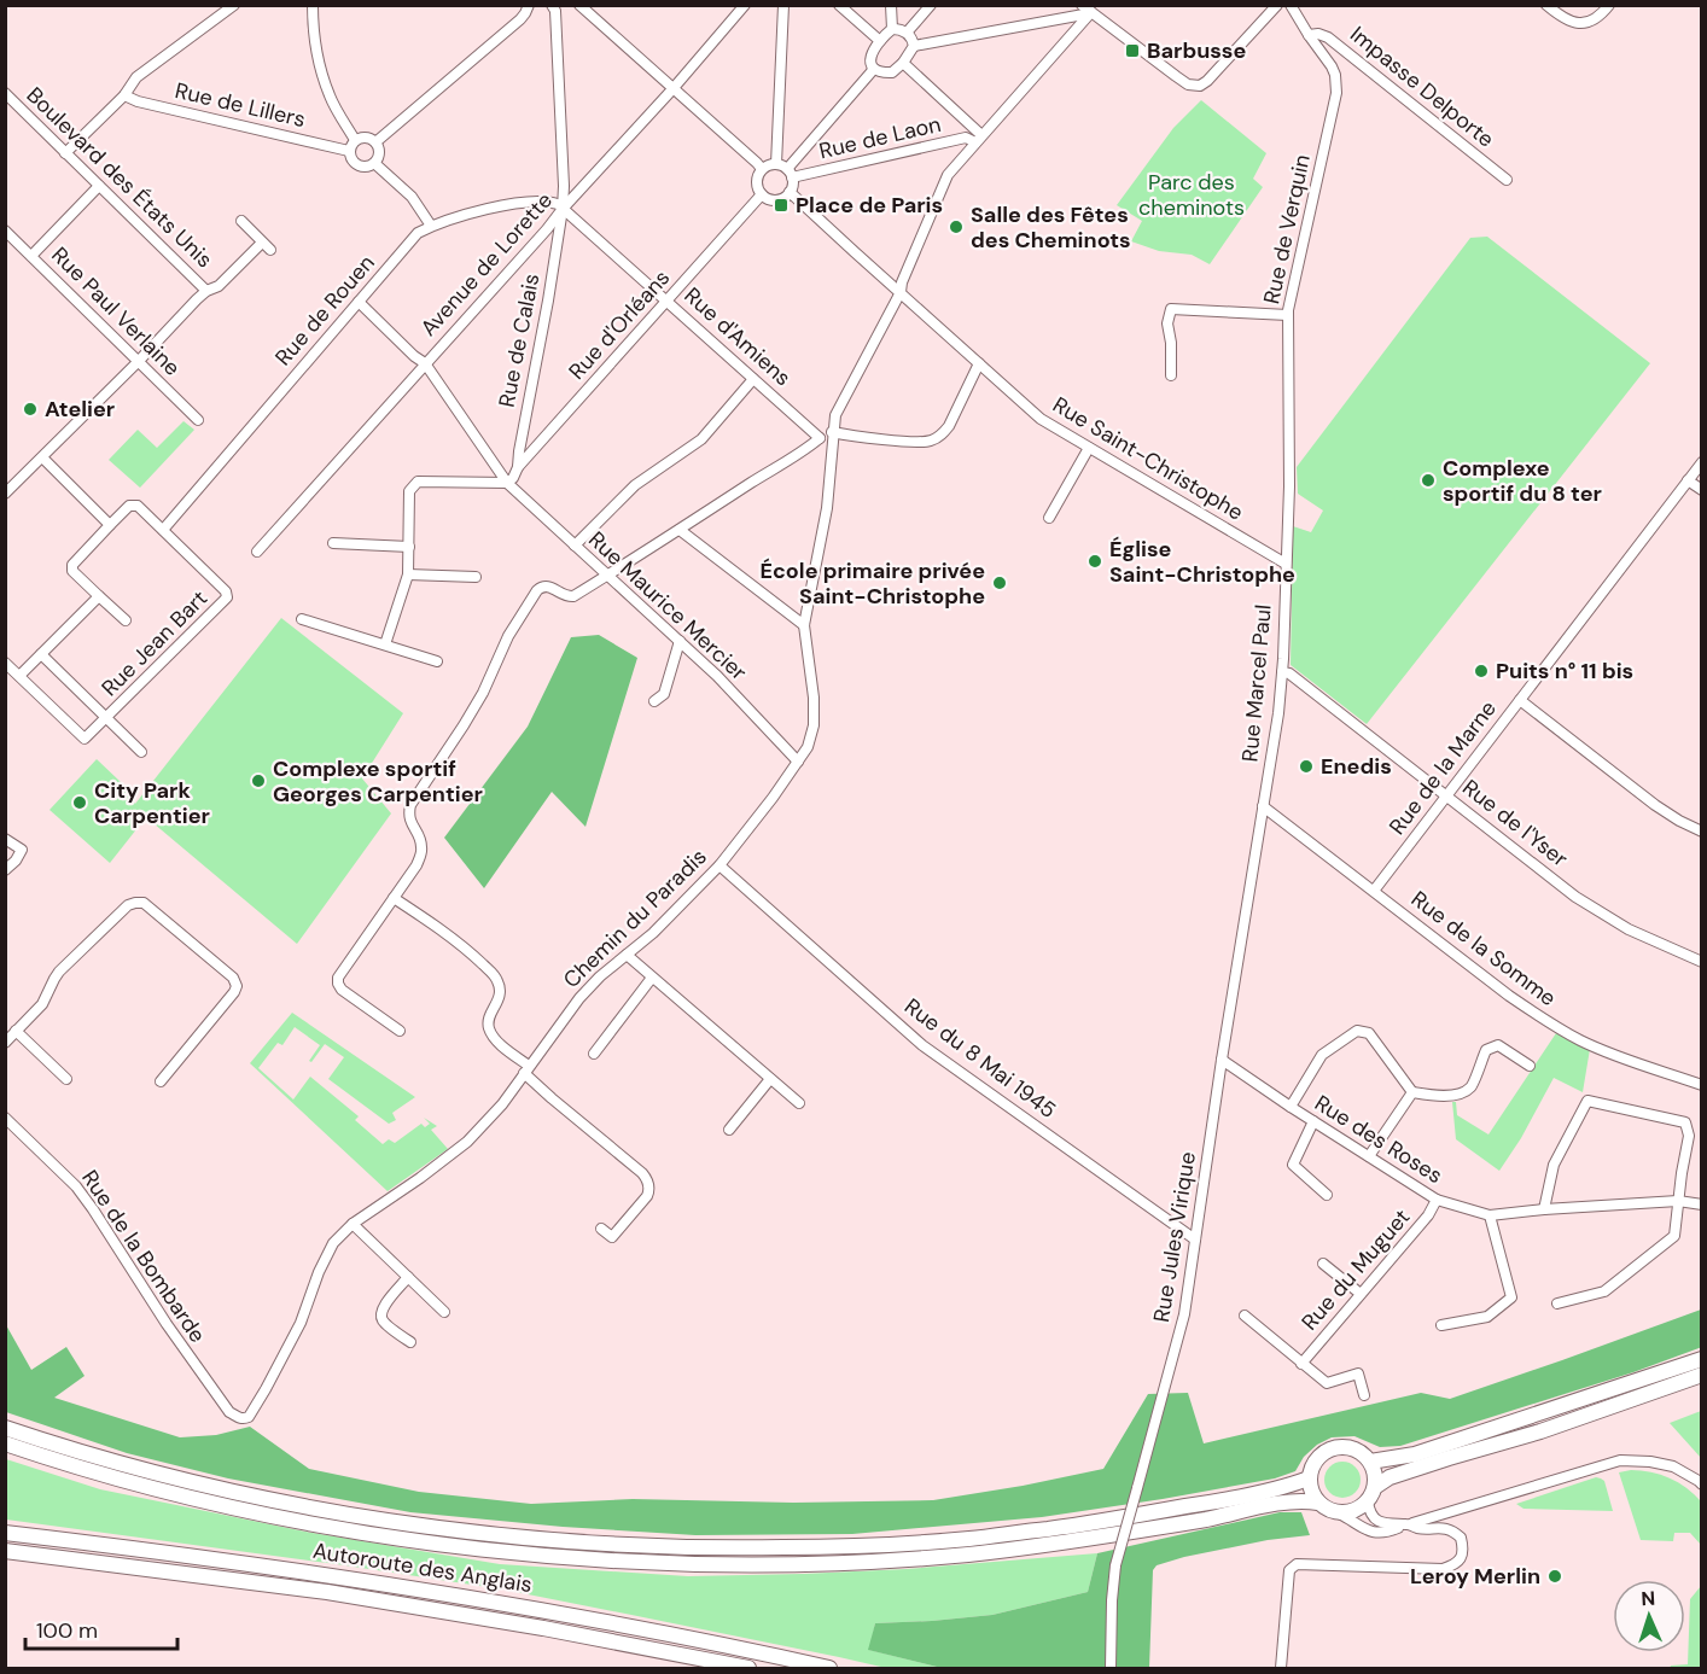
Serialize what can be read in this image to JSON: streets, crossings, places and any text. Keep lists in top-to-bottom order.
{
  "streets": {
    "highway": ["Autoroute des Anglais"],
    "street": [
      "Impasse Delporte",
      "Rue de Lillers",
      "Rue de Laon",
      "Boulevard des États Unis",
      "Rue de Verquin",
      "Avenue de Lorette",
      "Rue de Rouen",
      "Rue Paul Verlaine",
      "Rue d'Orléans",
      "Rue d'Amiens",
      "Rue de Calais",
      "Rue Saint-Christophe",
      "Rue Maurice Mercier",
      "Rue Jean Bart",
      "Rue Marcel Paul",
      "Rue de la Marne",
      "Rue de l'Yser",
      "Chemin du Paradis",
      "Rue de la Somme",
      "Rue du 8 Mai 1945",
      "Rue des Roses",
      "Rue Jules Virique",
      "Rue de la Bombarde",
      "Rue du Muguet"
    ]
  },
  "crossings": [
    ["Impasse Delporte", "Rue de Verquin"],
    ["Rue de Laon", "Rue d'Orléans"],
    ["Rue de Laon", "Rue Saint-Christophe"],
    ["Rue de Laon", "Chemin du Paradis"],
    ["Rue de Verquin", "Rue Saint-Christophe"],
    ["Rue de Verquin", "Rue Marcel Paul"],
    ["Avenue de Lorette", "Rue de Rouen"],
    ["Avenue de Lorette", "Rue d'Amiens"],
    ["Avenue de Lorette", "Rue de Calais"],
    ["Avenue de Lorette", "Rue Maurice Mercier"],
    ["Rue de Rouen", "Rue d'Amiens"],
    ["Rue de Rouen", "Rue de Calais"],
    ["Rue de Rouen", "Rue Maurice Mercier"],
    ["Rue de Rouen", "Rue Jean Bart"],
    ["Rue d'Orléans", "Rue d'Amiens"],
    ["Rue d'Orléans", "Rue de Calais"],
    ["Rue d'Orléans", "Rue Saint-Christophe"],
    ["Rue d'Orléans", "Rue Maurice Mercier"],
    ["Rue d'Amiens", "Rue de Calais"],
    ["Rue Saint-Christophe", "Rue Marcel Paul"],
    ["Rue Saint-Christophe", "Chemin du Paradis"],
    ["Rue Maurice Mercier", "Chemin du Paradis"],
    ["Rue Marcel Paul", "Rue de l'Yser"],
    ["Rue Marcel Paul", "Rue de la Somme"],
    ["Rue Marcel Paul", "Rue Jules Virique"],
    ["Rue de la Marne", "Rue de l'Yser"],
    ["Rue de la Marne", "Rue de la Somme"],
    ["Chemin du Paradis", "Rue du 8 Mai 1945"],
    ["Chemin du Paradis", "Rue de la Bombarde"],
    ["Rue de la Somme", "Rue Jules Virique"],
    ["Rue du 8 Mai 1945", "Rue Jules Virique"],
    ["Rue des Roses", "Rue Jules Virique"],
    ["Rue des Roses", "Rue du Muguet"]
  ],
  "parks": ["Parc des cheminots"],
  "places": {
    "transit": ["Barbusse", "Place de Paris"],
    "other": [
      "Salle des Fêtes des Cheminots",
      "Atelier",
      "Complexe sportif du 8 ter",
      "Église Saint-Christophe",
      "École primaire privée Saint-Christophe",
      "Puits n° 11 bis",
      "Enedis",
      "Complexe sportif Georges Carpentier",
      "City Park Carpentier",
      "Leroy Merlin"
    ]
  },
  "scale_bar": "100 m",
  "north": "top"
}
